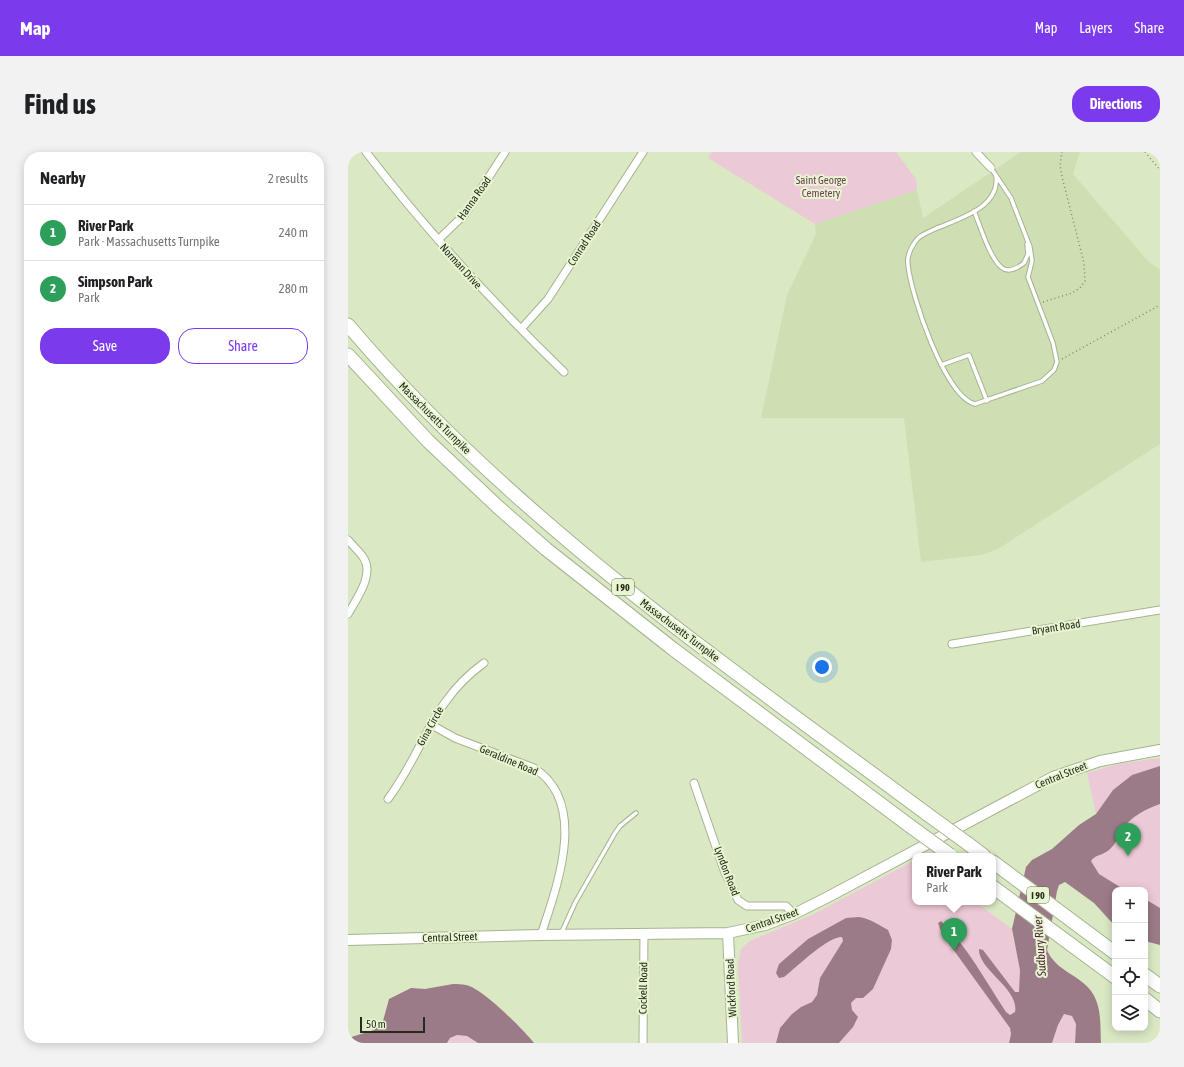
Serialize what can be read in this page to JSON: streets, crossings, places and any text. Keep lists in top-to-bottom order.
{
  "streets": {
    "highway": ["Massachusetts Turnpike", "I 90"],
    "main road": ["Central Street", "Wickford Road"],
    "street": [
      "Hanna Road",
      "Conrad Road",
      "Norman Drive",
      "Bryant Road",
      "Gina Circle",
      "Geraldine Road",
      "Lyndon Road",
      "Cockell Road"
    ]
  },
  "crossings": [
    ["Hanna Road", "Norman Drive"],
    ["Conrad Road", "Norman Drive"],
    ["Gina Circle", "Geraldine Road"],
    ["Geraldine Road", "Central Street"],
    ["Central Street", "Lyndon Road"],
    ["Central Street", "Cockell Road"],
    ["Central Street", "Wickford Road"]
  ],
  "water": ["Sudbury River"],
  "parks": ["Saint George Cemetery"],
  "scale_bar": "50 m",
  "page": {
    "header": "Map",
    "nav": ["Map", "Layers", "Share"],
    "buttons": [
      "Directions",
      ["Save", "Share"]
    ],
    "title": "Find us",
    "heading": ["Nearby", "2 results"],
    "list": [
      {
        "mark": "1",
        "name": "River Park",
        "note": "Park · Massachusetts Turnpike",
        "value": "240 m"
      },
      {
        "mark": "2",
        "name": "Simpson Park",
        "note": "Park",
        "value": "280 m"
      }
    ],
    "pins": ["2", "1"],
    "popup": ["River Park", "Park"],
    "map_buttons": ["+", "−"],
    "scale": "50 m"
  }
}
